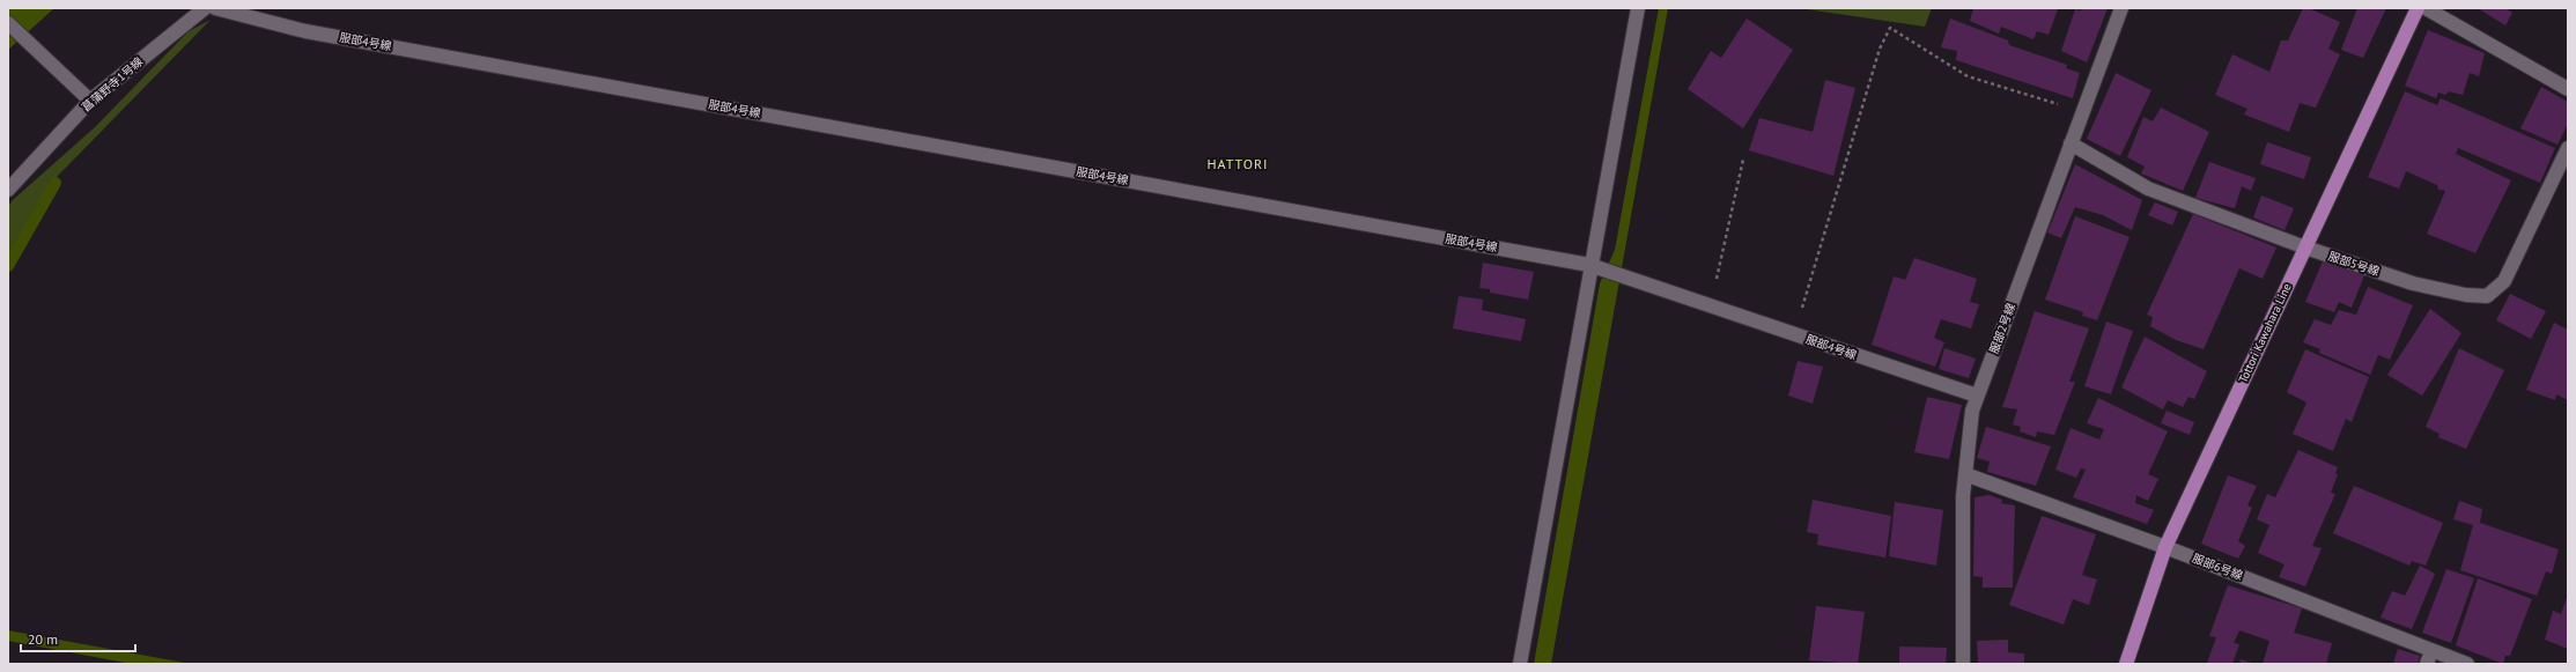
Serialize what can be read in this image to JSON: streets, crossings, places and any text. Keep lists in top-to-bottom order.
{
  "streets": {
    "main road": ["Tottori Kawahara Line"],
    "street": [
      "服部4号線",
      "菖蒲野寺1号線",
      "服部5号線",
      "服部2号線",
      "服部6号線"
    ]
  },
  "crossings": [
    ["服部4号線", "服部2号線"],
    ["服部5号線", "服部2号線"],
    ["服部5号線", "Tottori Kawahara Line"],
    ["服部2号線", "服部6号線"],
    ["Tottori Kawahara Line", "服部6号線"]
  ],
  "districts": ["HATTORI"],
  "scale_bar": "20 m"
}
